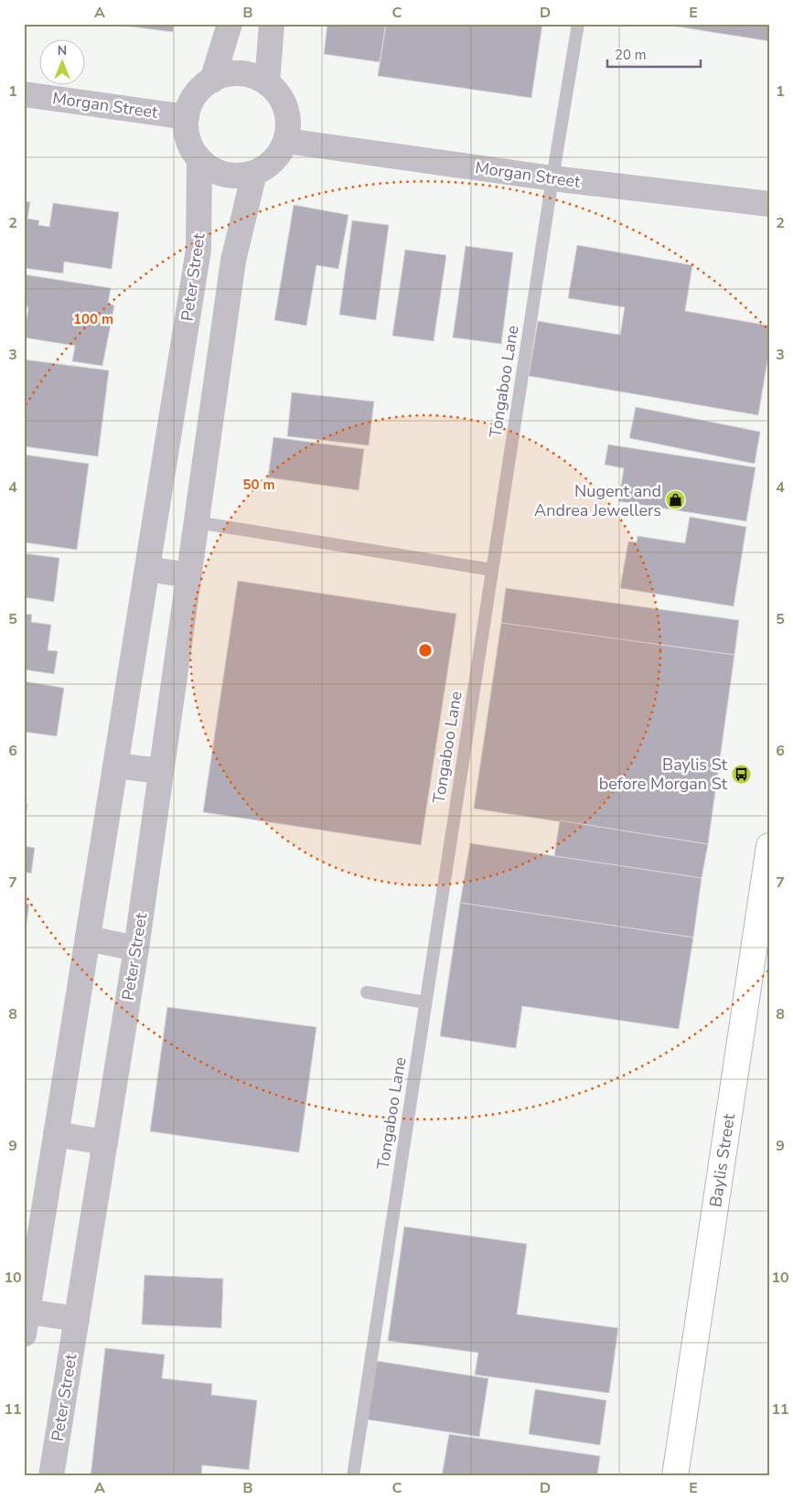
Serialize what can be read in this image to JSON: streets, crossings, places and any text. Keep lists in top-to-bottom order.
{
  "streets": {
    "main road": ["Baylis Street"],
    "street": ["Morgan Street", "Peter Street"],
    "lane": ["Tongaboo Lane"]
  },
  "crossings": [
    ["Morgan Street", "Peter Street"],
    ["Morgan Street", "Tongaboo Lane"]
  ],
  "places": {
    "shop": ["Nugent and Andrea Jewellers"],
    "bus stop": ["Baylis St before Morgan St"]
  },
  "scale_bar": "20 m",
  "north": "top",
  "grid": {
    "columns": [
      "A",
      "B",
      "C",
      "D",
      "E"
    ],
    "rows": [
      "1",
      "2",
      "3",
      "4",
      "5",
      "6",
      "7",
      "8",
      "9",
      "10",
      "11"
    ]
  },
  "rings": ["100 m", "50 m"]
}
